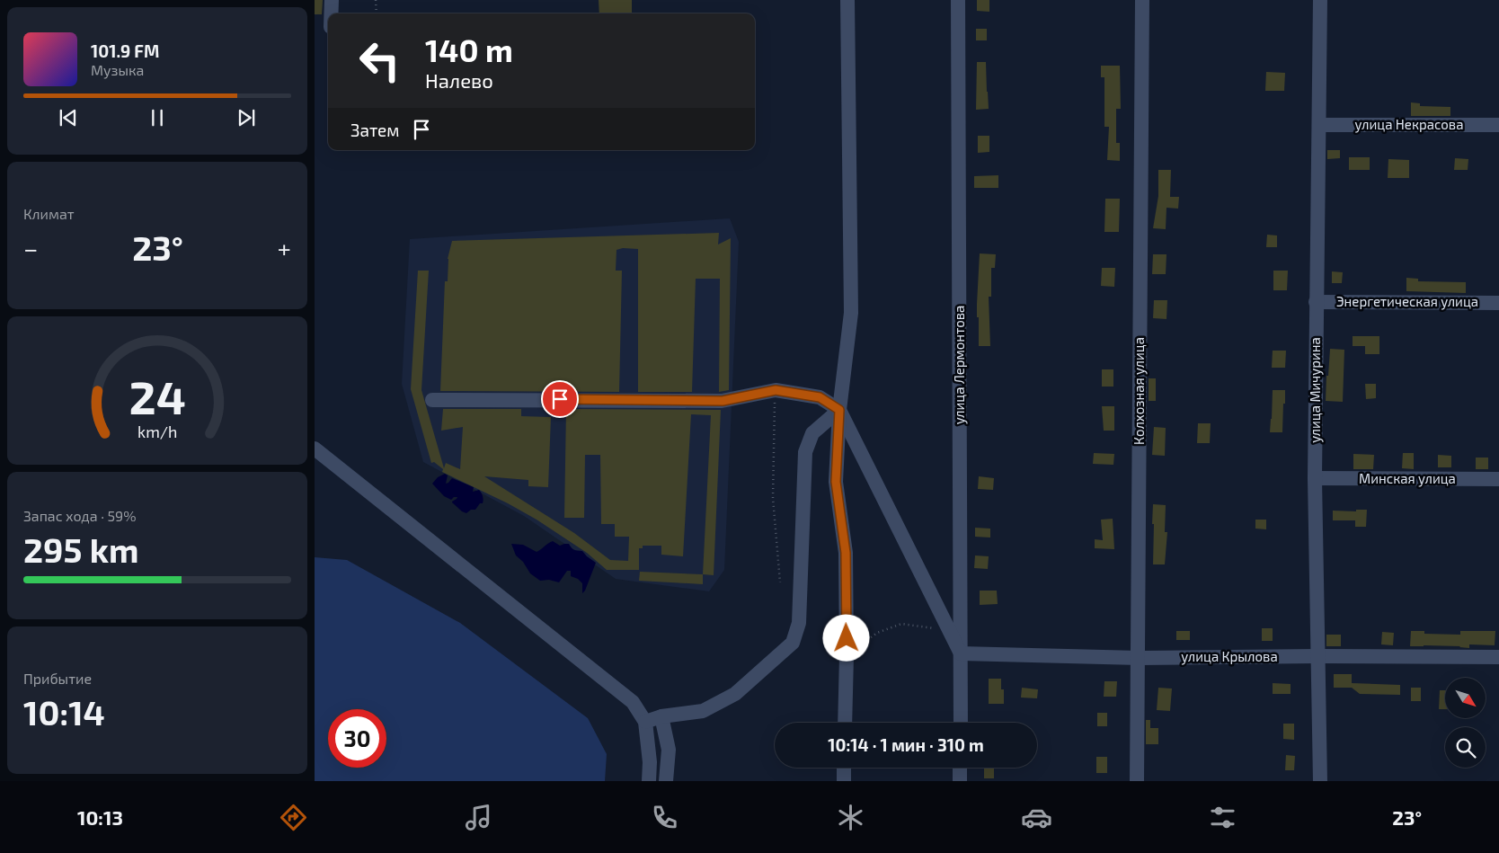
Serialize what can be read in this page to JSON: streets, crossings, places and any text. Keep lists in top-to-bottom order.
{
  "streets": {
    "street": [
      "улица Некрасова",
      "Энергетическая улица",
      "улица Лермонтова",
      "улица Мичурина",
      "Колхозная улица",
      "Минская улица",
      "улица Крылова"
    ]
  },
  "crossings": [
    ["улица Некрасова", "улица Мичурина"],
    ["Энергетическая улица", "улица Мичурина"],
    ["улица Лермонтова", "улица Крылова"],
    ["улица Мичурина", "Минская улица"],
    ["улица Мичурина", "улица Крылова"],
    ["Колхозная улица", "улица Крылова"]
  ],
  "north": "bottom right",
  "page": {
    "turn": ["140 m", "Налево"],
    "song": ["101.9 FM", "Музыка"],
    "then": "Затем",
    "tile": [
      "Климат",
      ["Запас хода · 59%", "295 km"],
      ["Прибытие", "10:14"]
    ],
    "heat": ["−", "23°", "+"],
    "limit": "30",
    "trip": "10:14 · 1 мин · 310 m",
    "tabs": ["10:13", "23°"],
    "gauge": ["24", "km/h"]
  }
}
